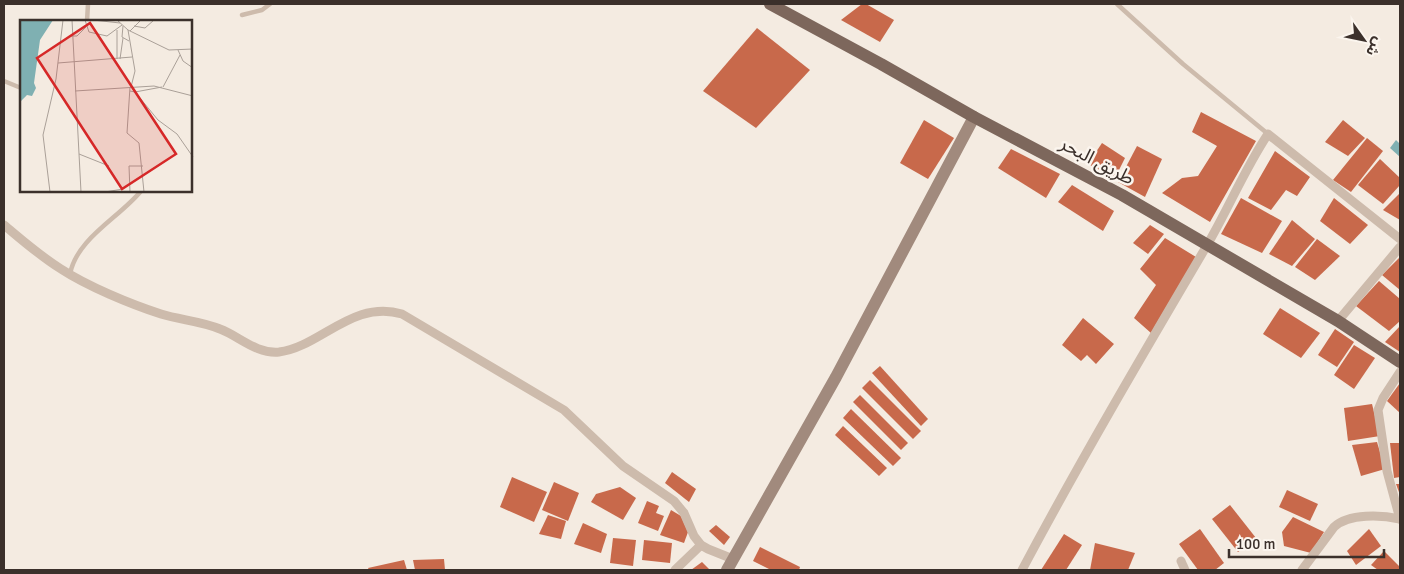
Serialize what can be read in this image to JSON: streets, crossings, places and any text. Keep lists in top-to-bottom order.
{
  "streets": {
    "main road": ["طريق البحر"]
  },
  "scale_bar": "100 m",
  "north": "bottom right"
}
